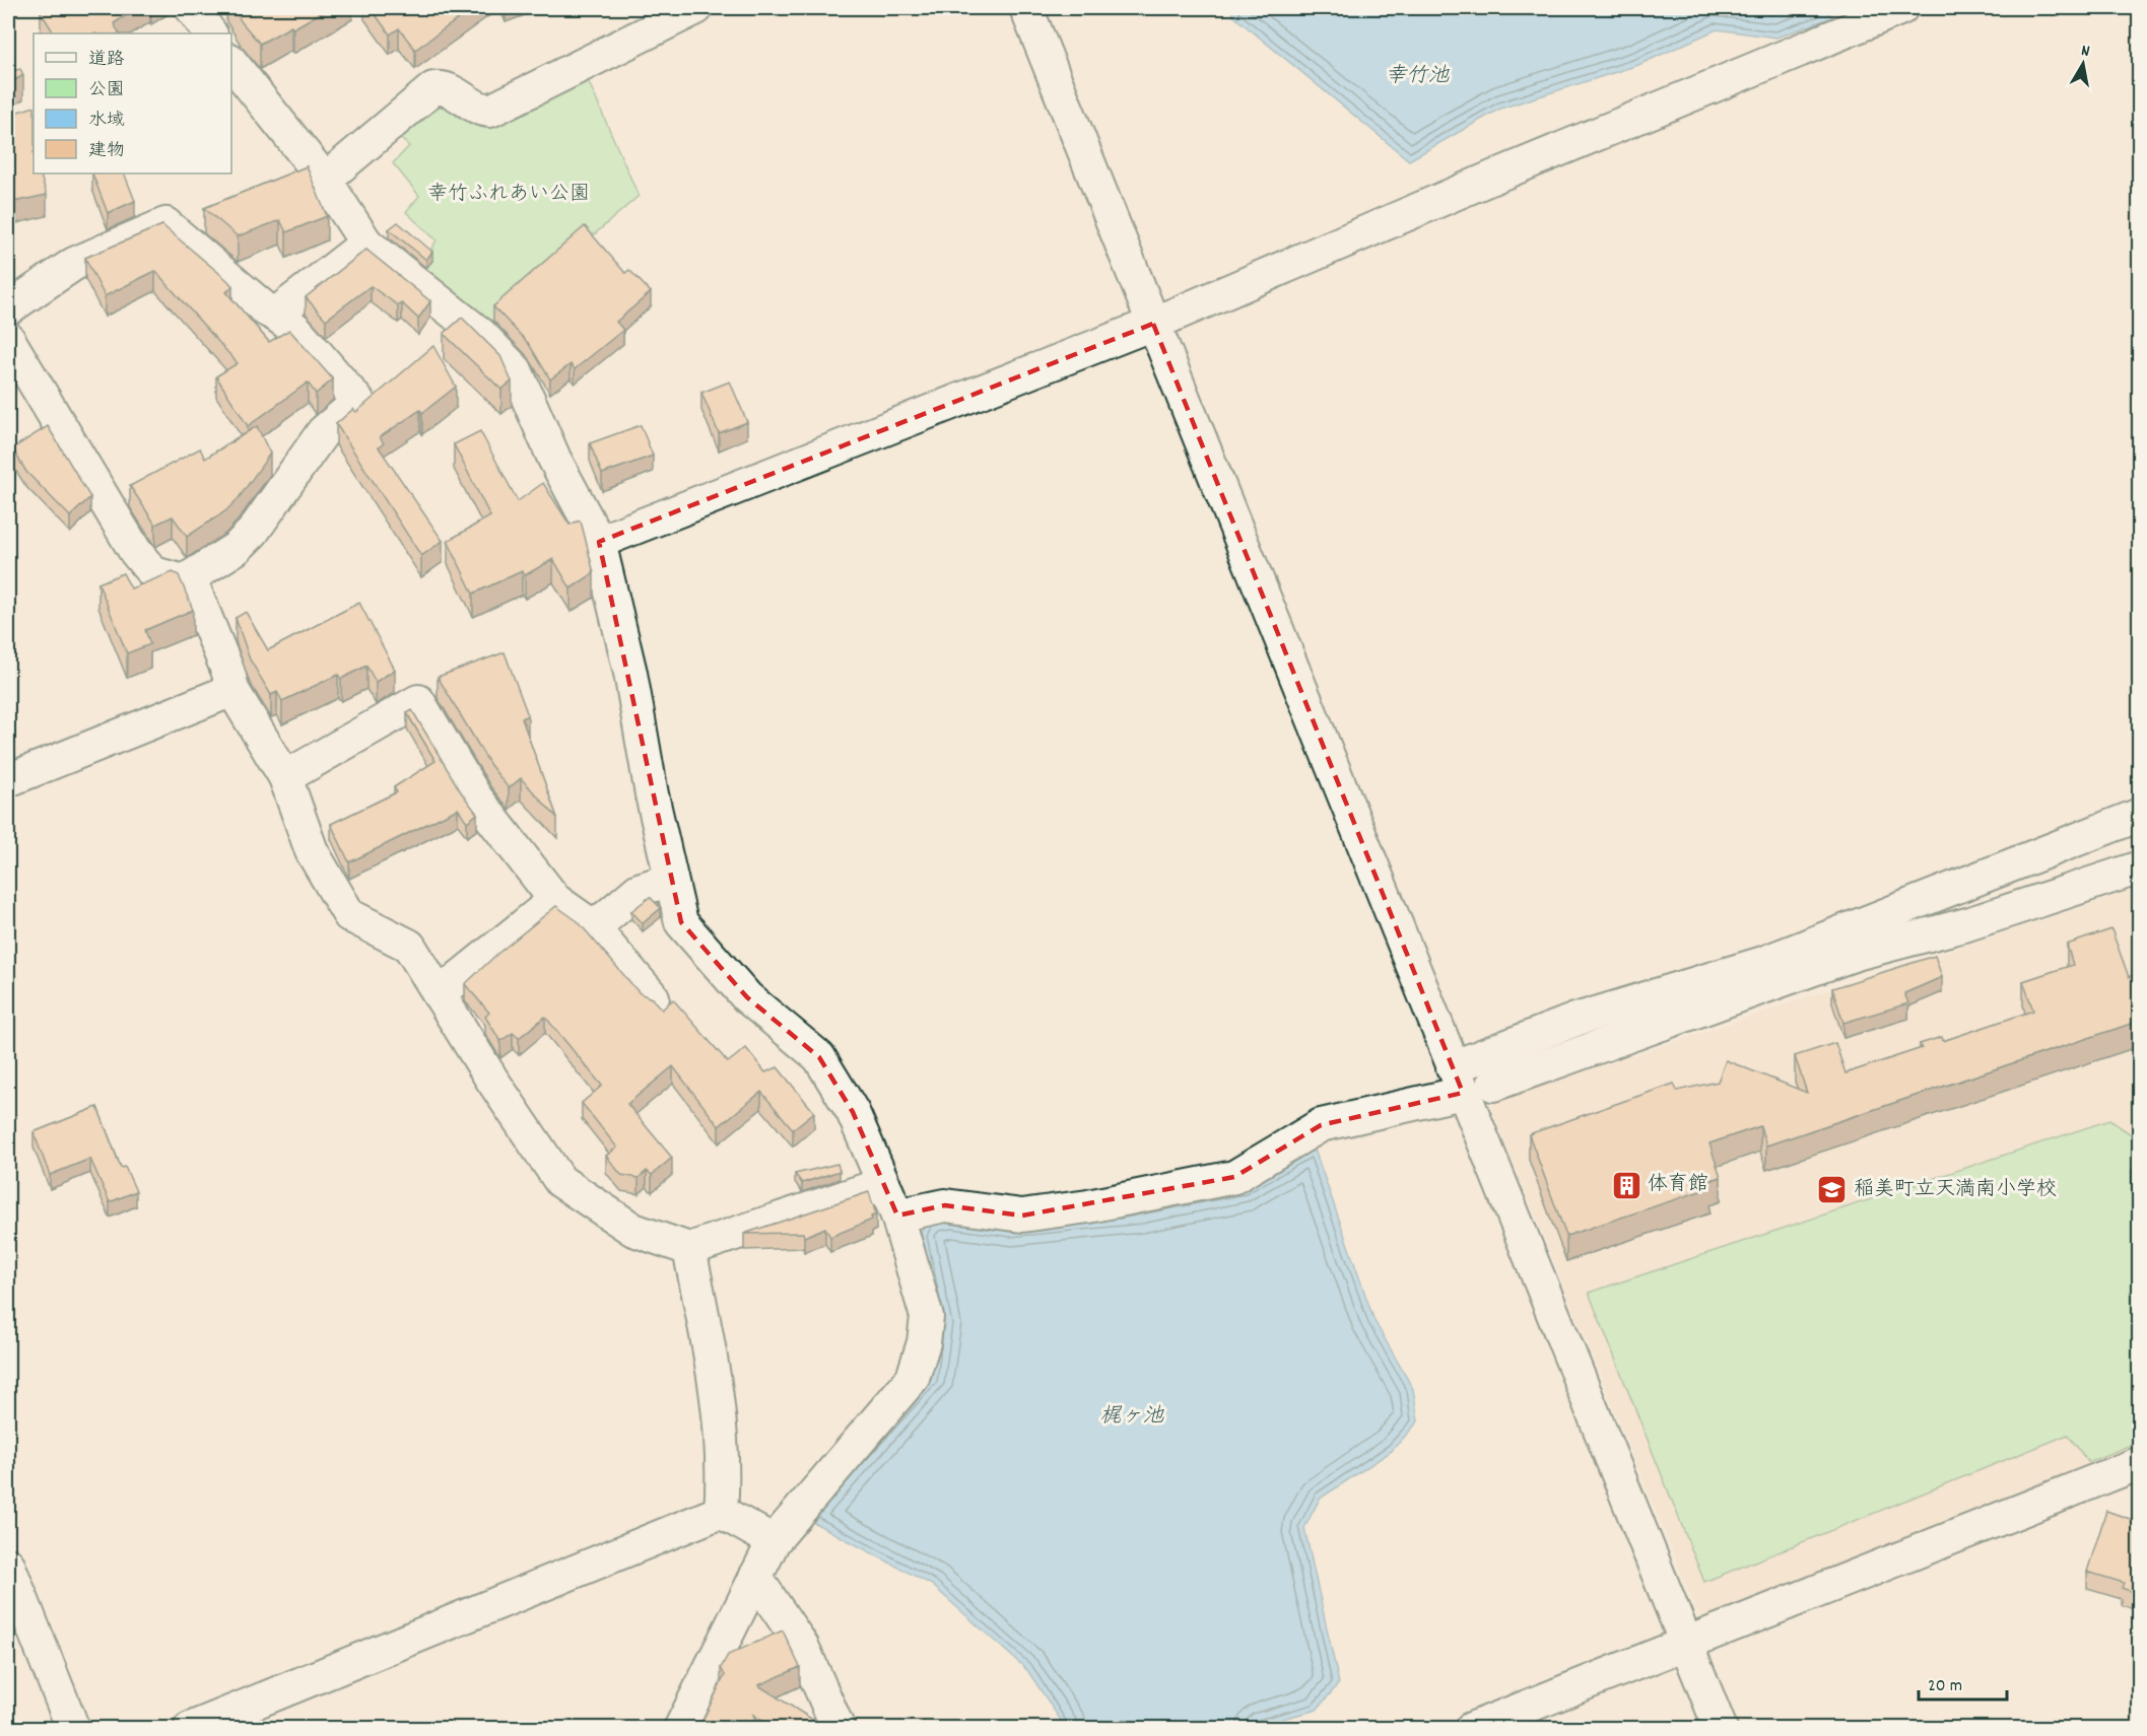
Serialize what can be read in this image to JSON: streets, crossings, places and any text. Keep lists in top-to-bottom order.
{
  "water": ["幸竹池", "梶ヶ池"],
  "parks": ["幸竹ふれあい公園"],
  "places": {
    "building": ["体育館"],
    "school or university": ["稲美町立天満南小学校"]
  },
  "legend": [
    "道路",
    "公園",
    "水域",
    "建物"
  ],
  "scale_bar": "20 m",
  "north": "top"
}
